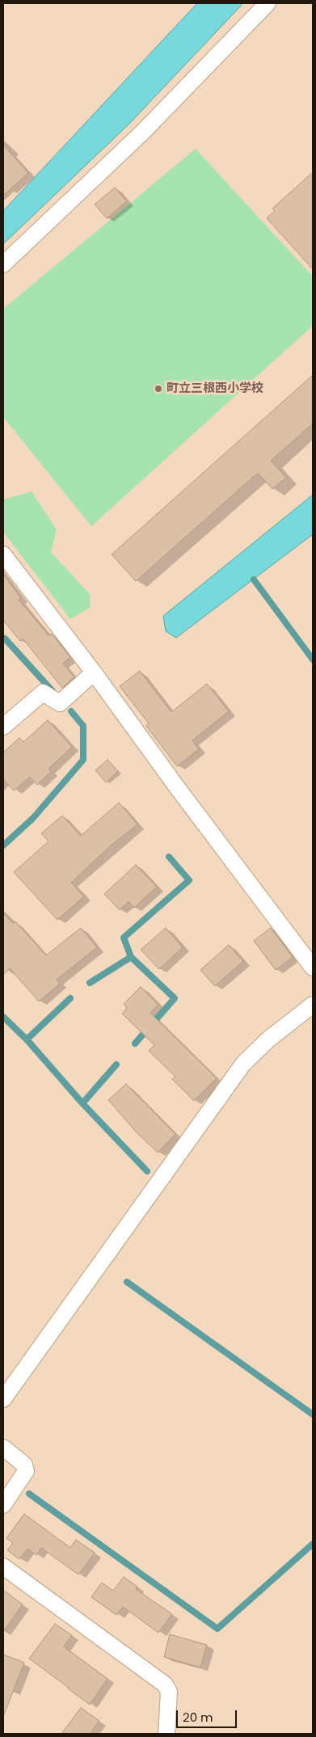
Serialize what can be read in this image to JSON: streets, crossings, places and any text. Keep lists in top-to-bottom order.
{
  "places": ["町立三根西小学校"],
  "scale_bar": "20 m"
}
